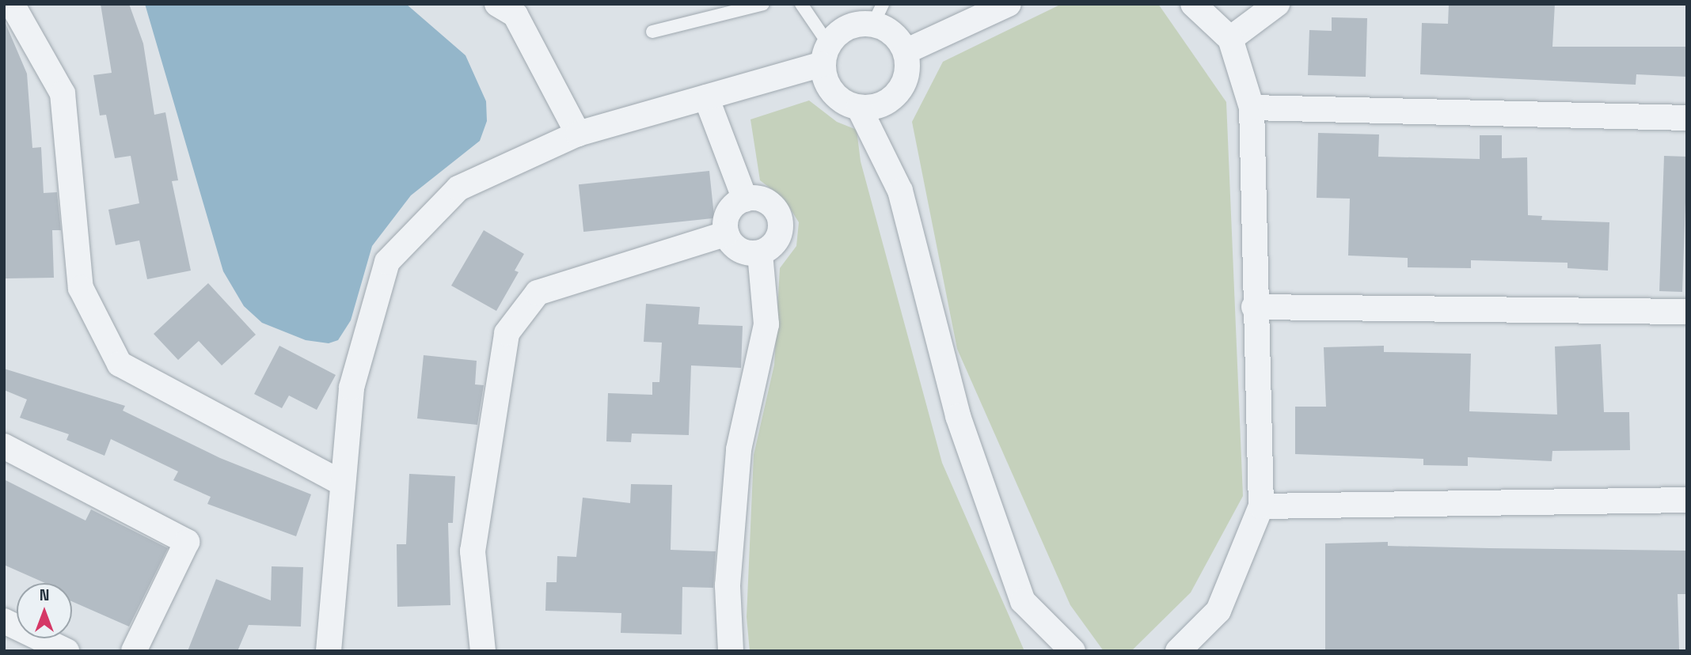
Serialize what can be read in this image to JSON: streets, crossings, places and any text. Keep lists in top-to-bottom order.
{
  "north": "top"
}
